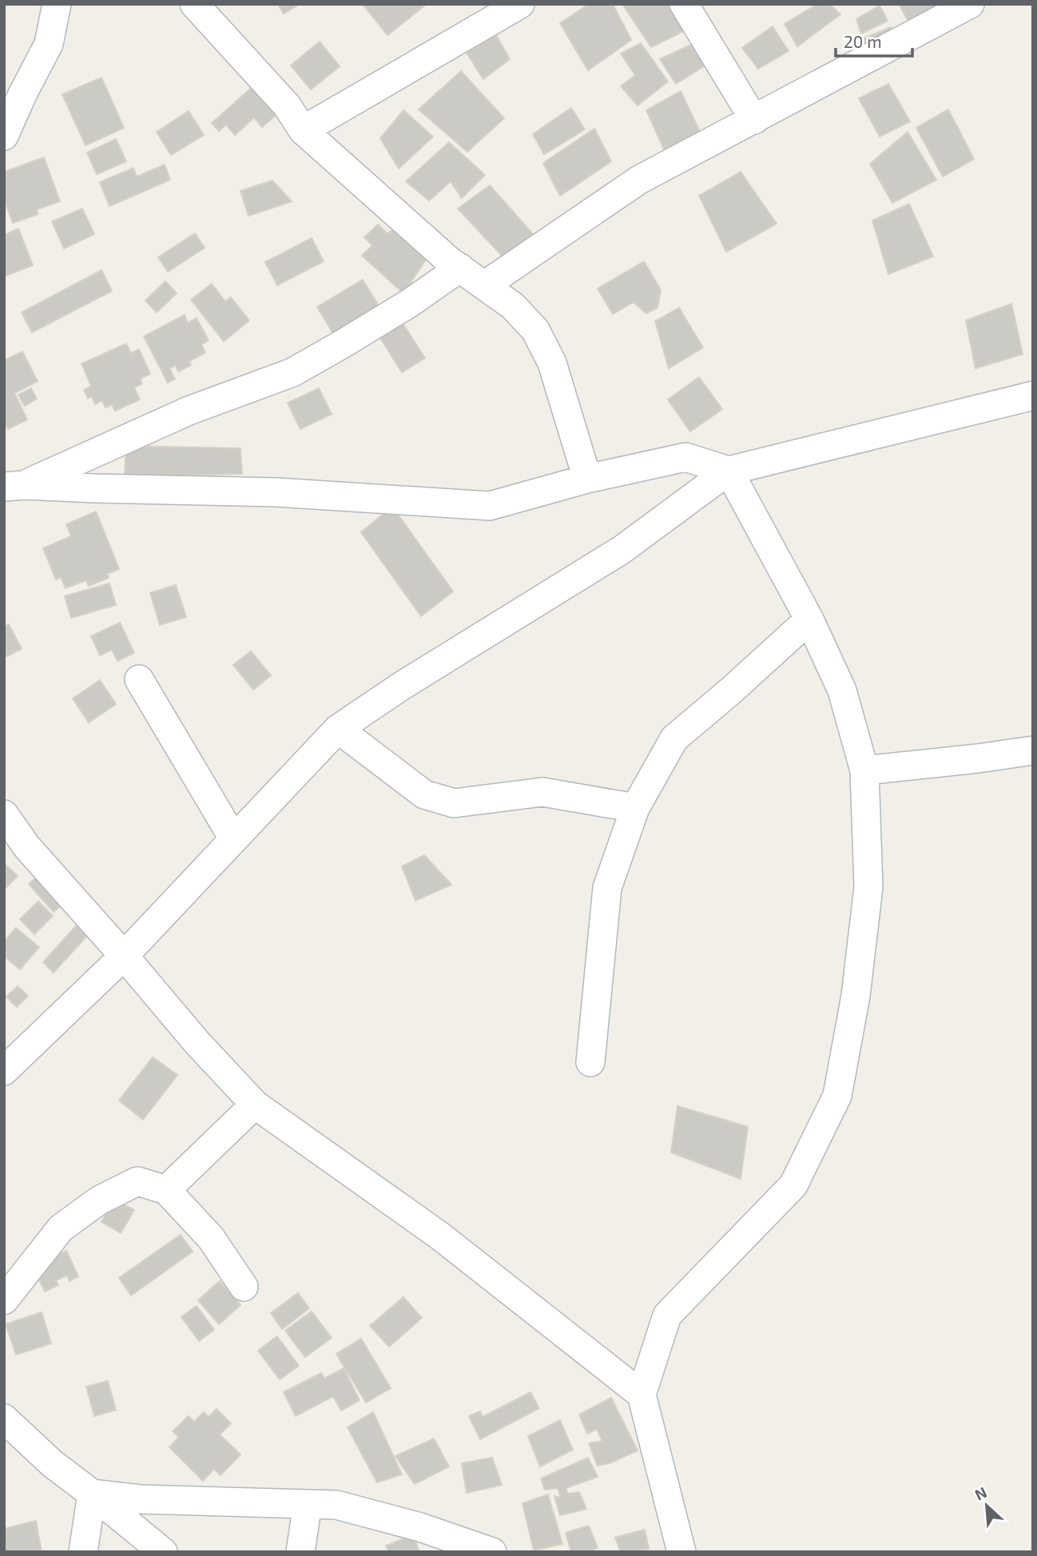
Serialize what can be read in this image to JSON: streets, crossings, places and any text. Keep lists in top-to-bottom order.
{
  "scale_bar": "20 m",
  "north": "top left"
}
